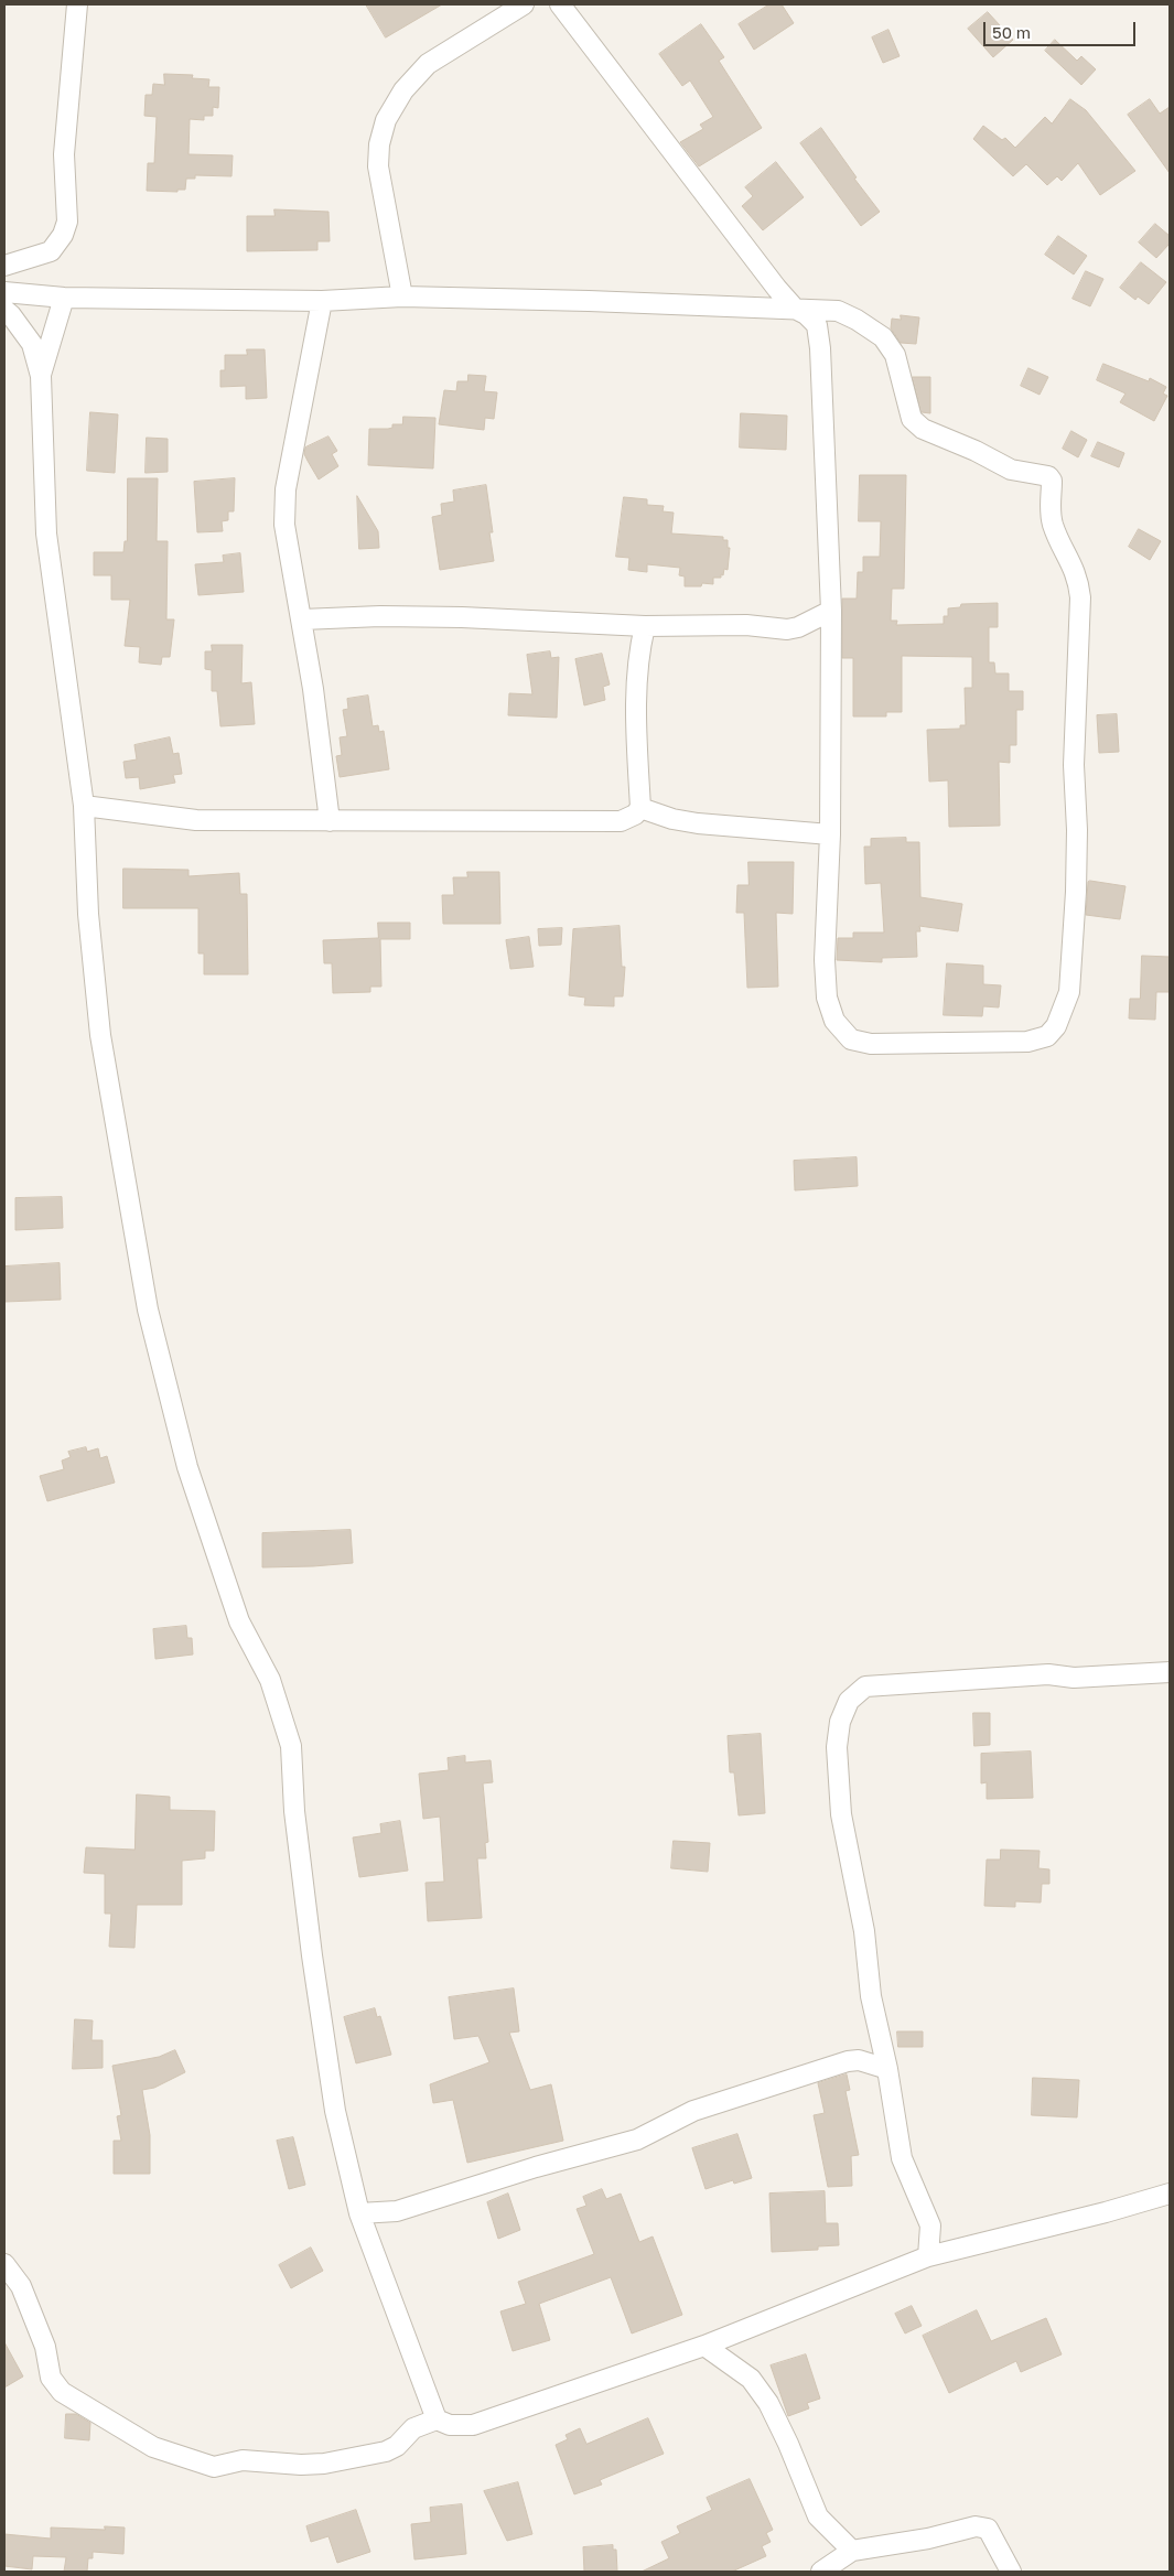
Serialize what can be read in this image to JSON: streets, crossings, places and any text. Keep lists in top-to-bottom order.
{
  "scale_bar": "50 m"
}
